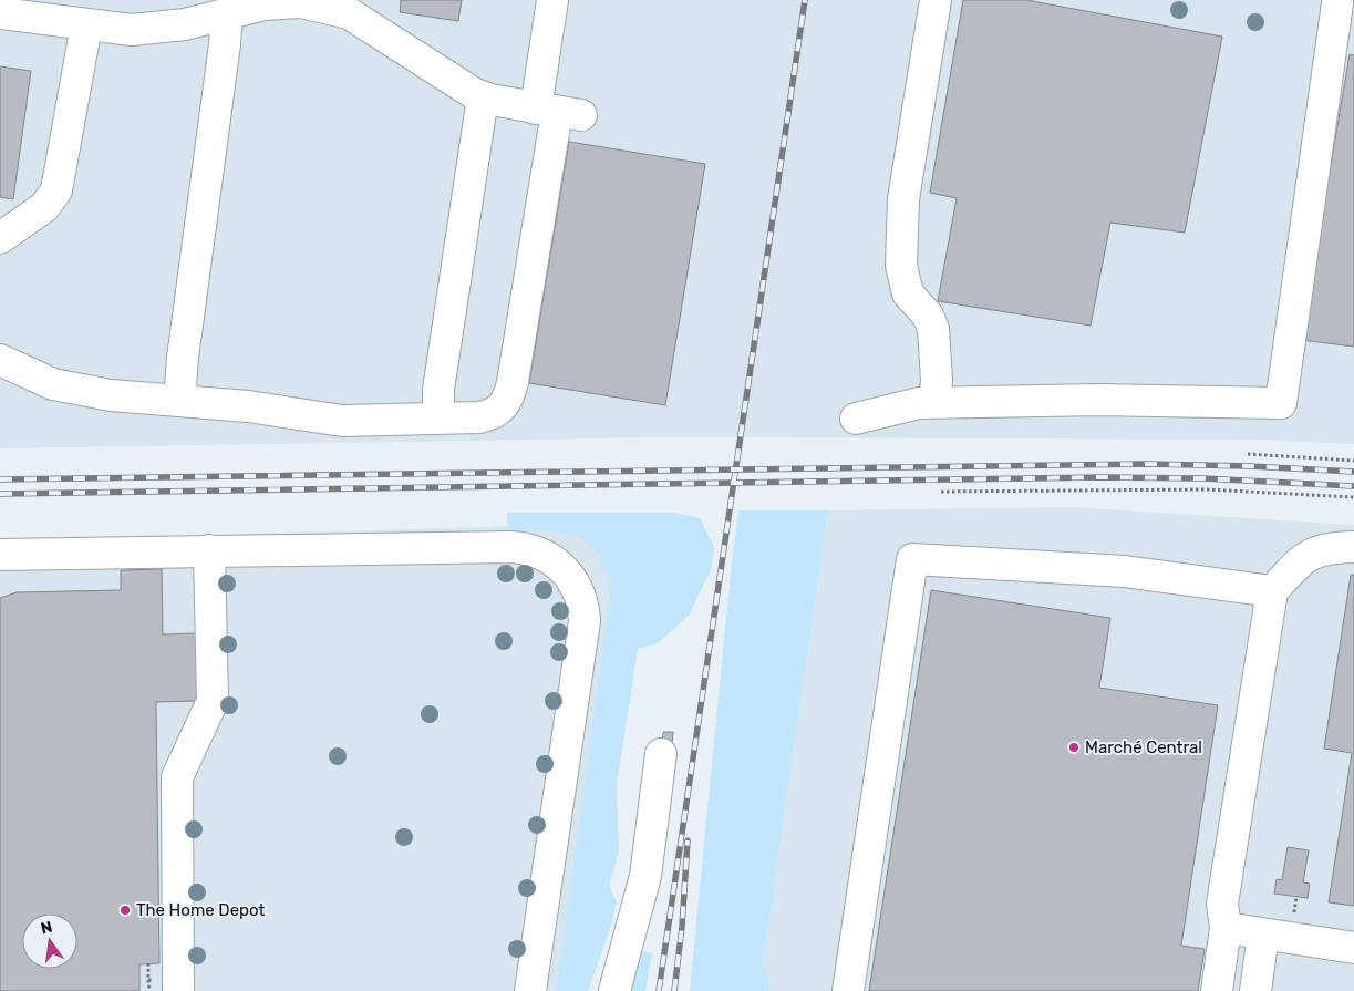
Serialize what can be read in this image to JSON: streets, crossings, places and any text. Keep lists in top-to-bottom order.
{
  "places": ["Marché Central", "The Home Depot"],
  "north": "top"
}
